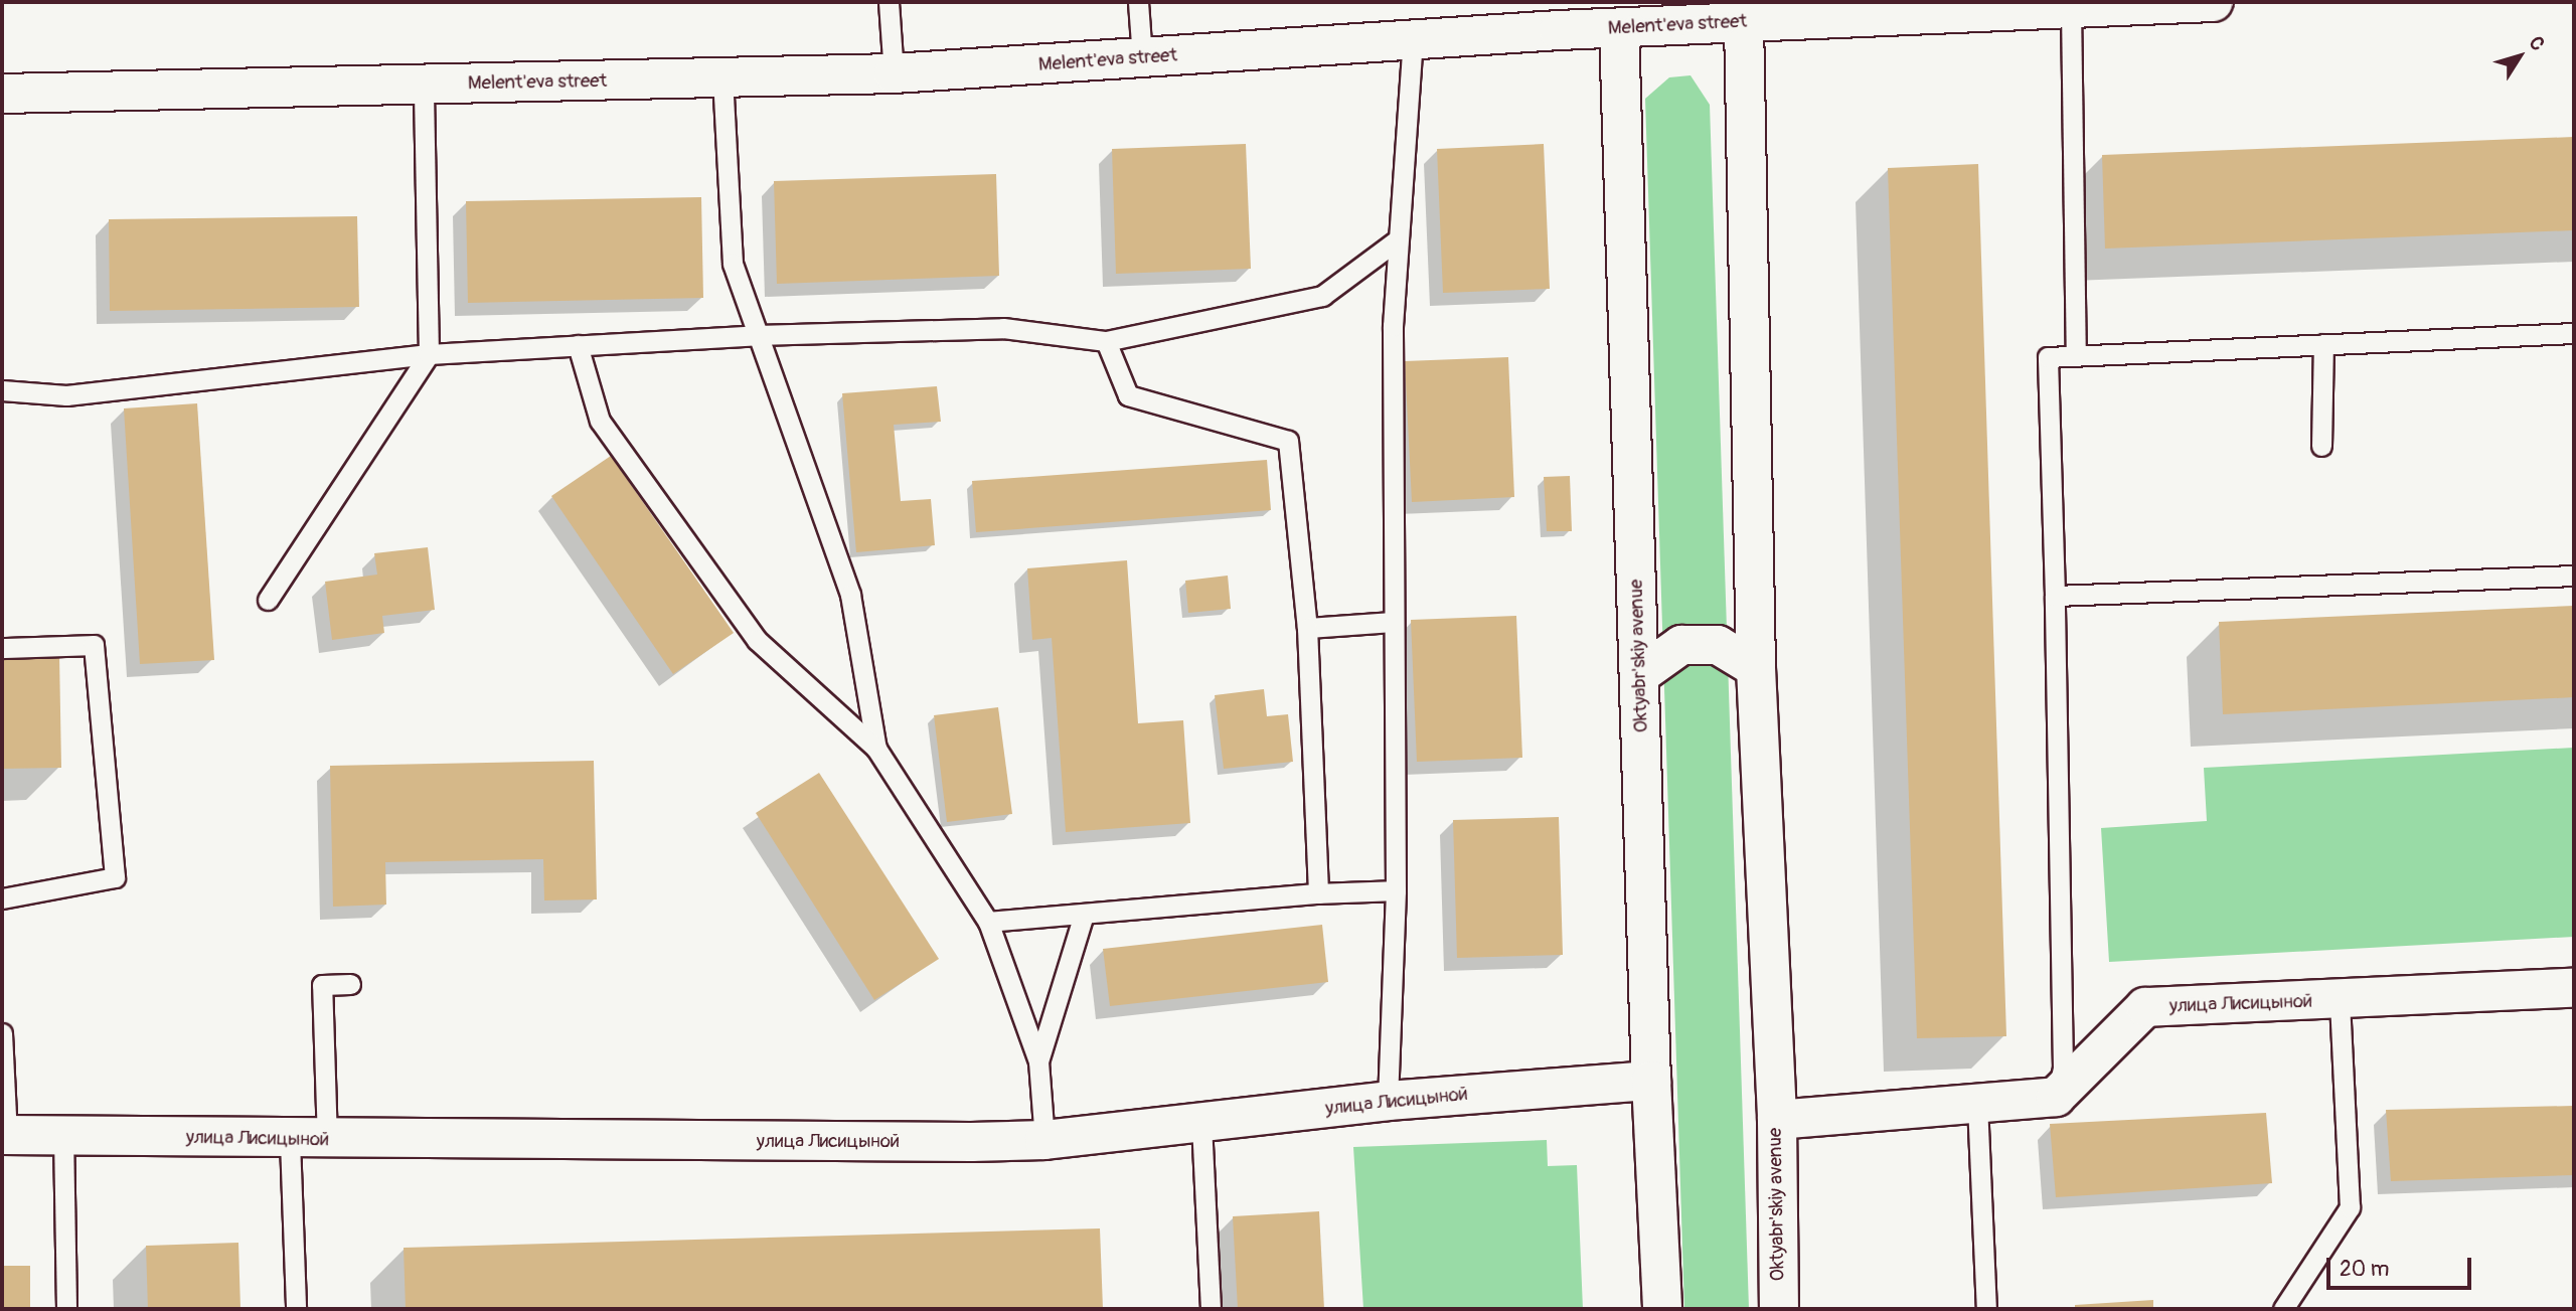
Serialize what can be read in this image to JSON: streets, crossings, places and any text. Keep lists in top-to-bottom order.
{
  "streets": {
    "main road": ["Melent'eva street", "Oktyabr'skiy avenue", "улица Лисицыной"]
  },
  "crossings": [
    ["Melent'eva street", "Oktyabr'skiy avenue"],
    ["Oktyabr'skiy avenue", "улица Лисицыной"]
  ],
  "scale_bar": "20 m",
  "north": "top right"
}
